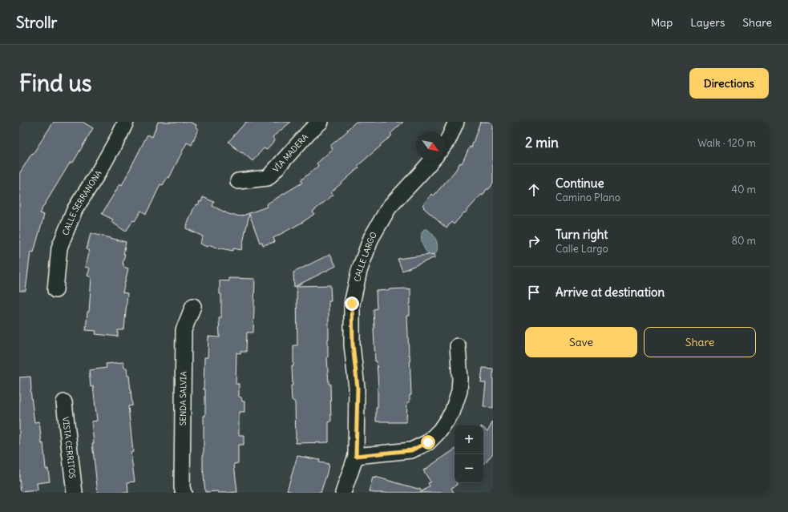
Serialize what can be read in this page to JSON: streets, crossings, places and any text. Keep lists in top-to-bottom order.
{
  "streets": {
    "street": [
      "VÍA MADERA",
      "CALLE SERRANONA",
      "CALLE LARGO",
      "SENDA SALVIA",
      "VISTA CERRITOS"
    ]
  },
  "north": "bottom right",
  "page": {
    "header": "Strollr",
    "nav": ["Map", "Layers", "Share"],
    "buttons": [
      "Directions",
      ["Save", "Share"]
    ],
    "title": "Find us",
    "heading": ["2 min", "Walk · 120 m"],
    "list": [
      ["Continue", "Camino Plano", "40 m"],
      ["Turn right", "Calle Largo", "80 m"],
      "Arrive at destination"
    ],
    "map_buttons": ["+", "−"]
  }
}
